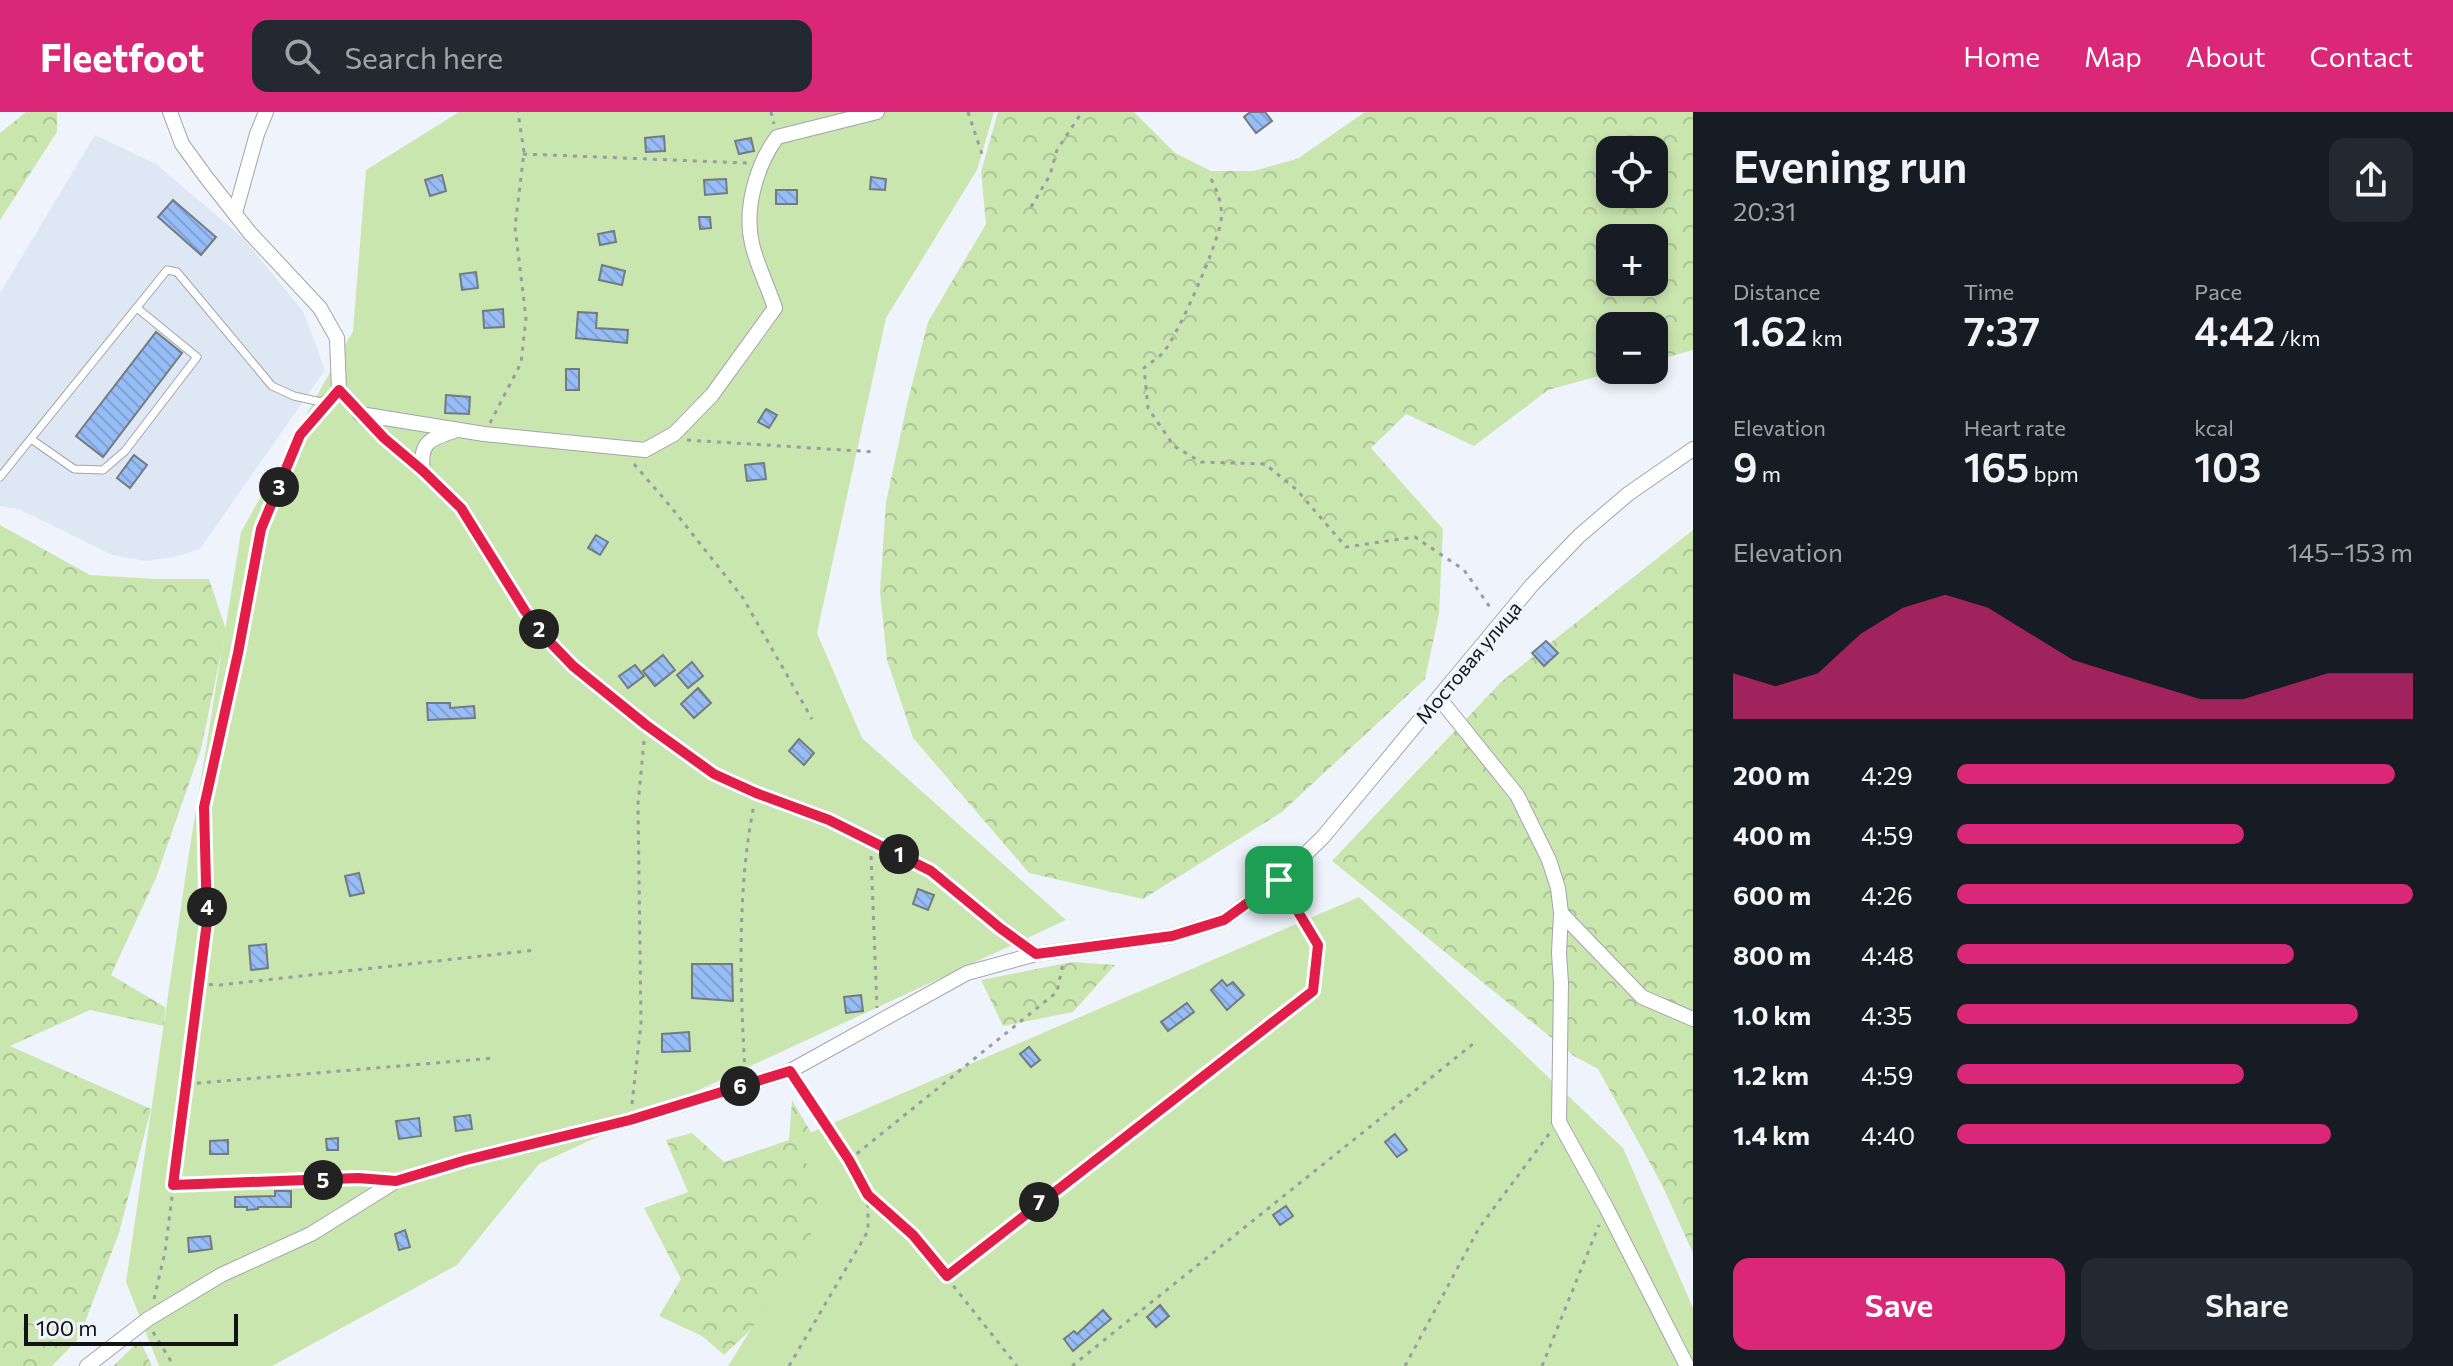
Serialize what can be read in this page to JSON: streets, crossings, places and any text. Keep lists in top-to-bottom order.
{
  "streets": {
    "street": ["Мостовая улица"]
  },
  "scale_bar": "100 m",
  "page": {
    "header": "Fleetfoot",
    "search": "Search here",
    "nav": [
      "Home",
      "Map",
      "About",
      "Contact"
    ],
    "heading": ["Evening run", "20:31"],
    "map_buttons": ["+", "−"],
    "stats": [
      ["Distance", "1.62 km"],
      ["Time", "7:37"],
      ["Pace", "4:42 /km"],
      ["Elevation", "9 m"],
      ["Heart rate", "165 bpm"],
      ["kcal", "103"]
    ],
    "pins": [
      "3",
      "2",
      "1",
      "4",
      "6",
      "5",
      "7"
    ],
    "chart": ["Elevation", "145–153 m"],
    "list": [
      {
        "name": "200 m",
        "note": "4:29"
      },
      {
        "name": "400 m",
        "note": "4:59"
      },
      {
        "name": "600 m",
        "note": "4:26"
      },
      {
        "name": "800 m",
        "note": "4:48"
      },
      {
        "name": "1.0 km",
        "note": "4:35"
      },
      {
        "name": "1.2 km",
        "note": "4:59"
      },
      {
        "name": "1.4 km",
        "note": "4:40"
      }
    ],
    "buttons": ["Save", "Share"],
    "scale": "100 m"
  }
}
